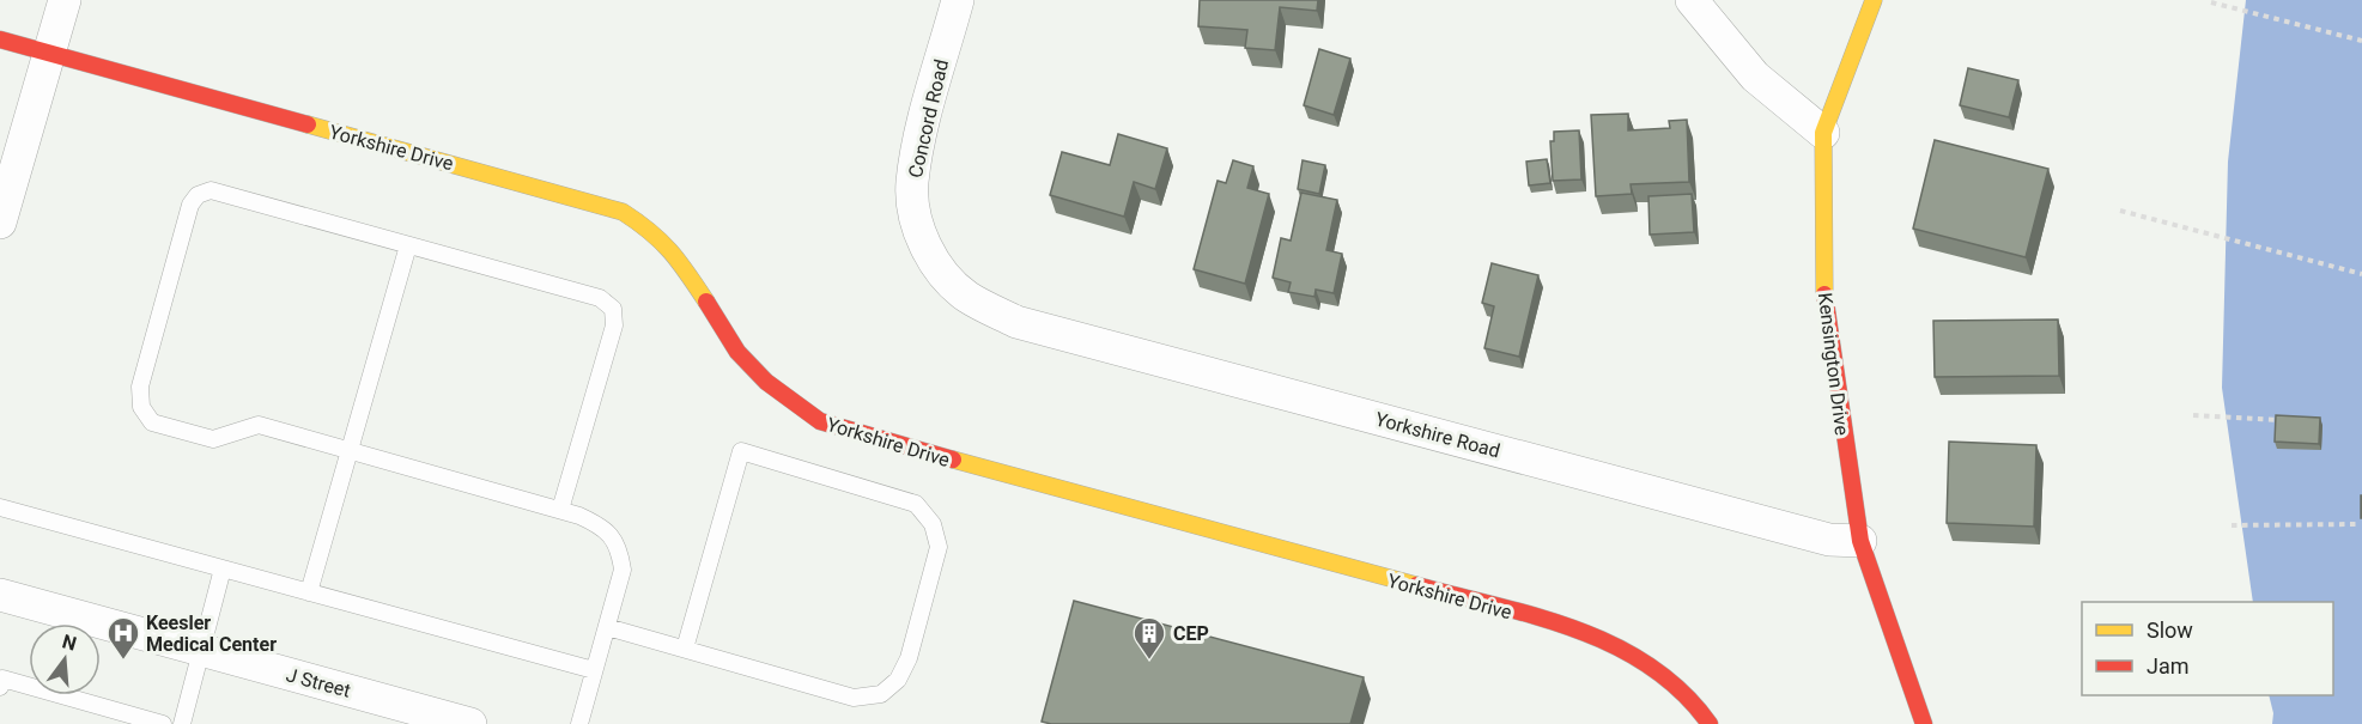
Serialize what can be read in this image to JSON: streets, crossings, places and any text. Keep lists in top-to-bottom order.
{
  "streets": {
    "street": [
      "Concord Road",
      "Yorkshire Drive",
      "Kensington Drive",
      "Yorkshire Road",
      "J Street"
    ]
  },
  "crossings": [
    ["Concord Road", "Yorkshire Road"],
    ["Kensington Drive", "Yorkshire Road"]
  ],
  "places": {
    "hospital": ["Keesler Medical Center"],
    "building": ["CEP"]
  },
  "legend": ["Slow", "Jam"],
  "north": "top"
}
